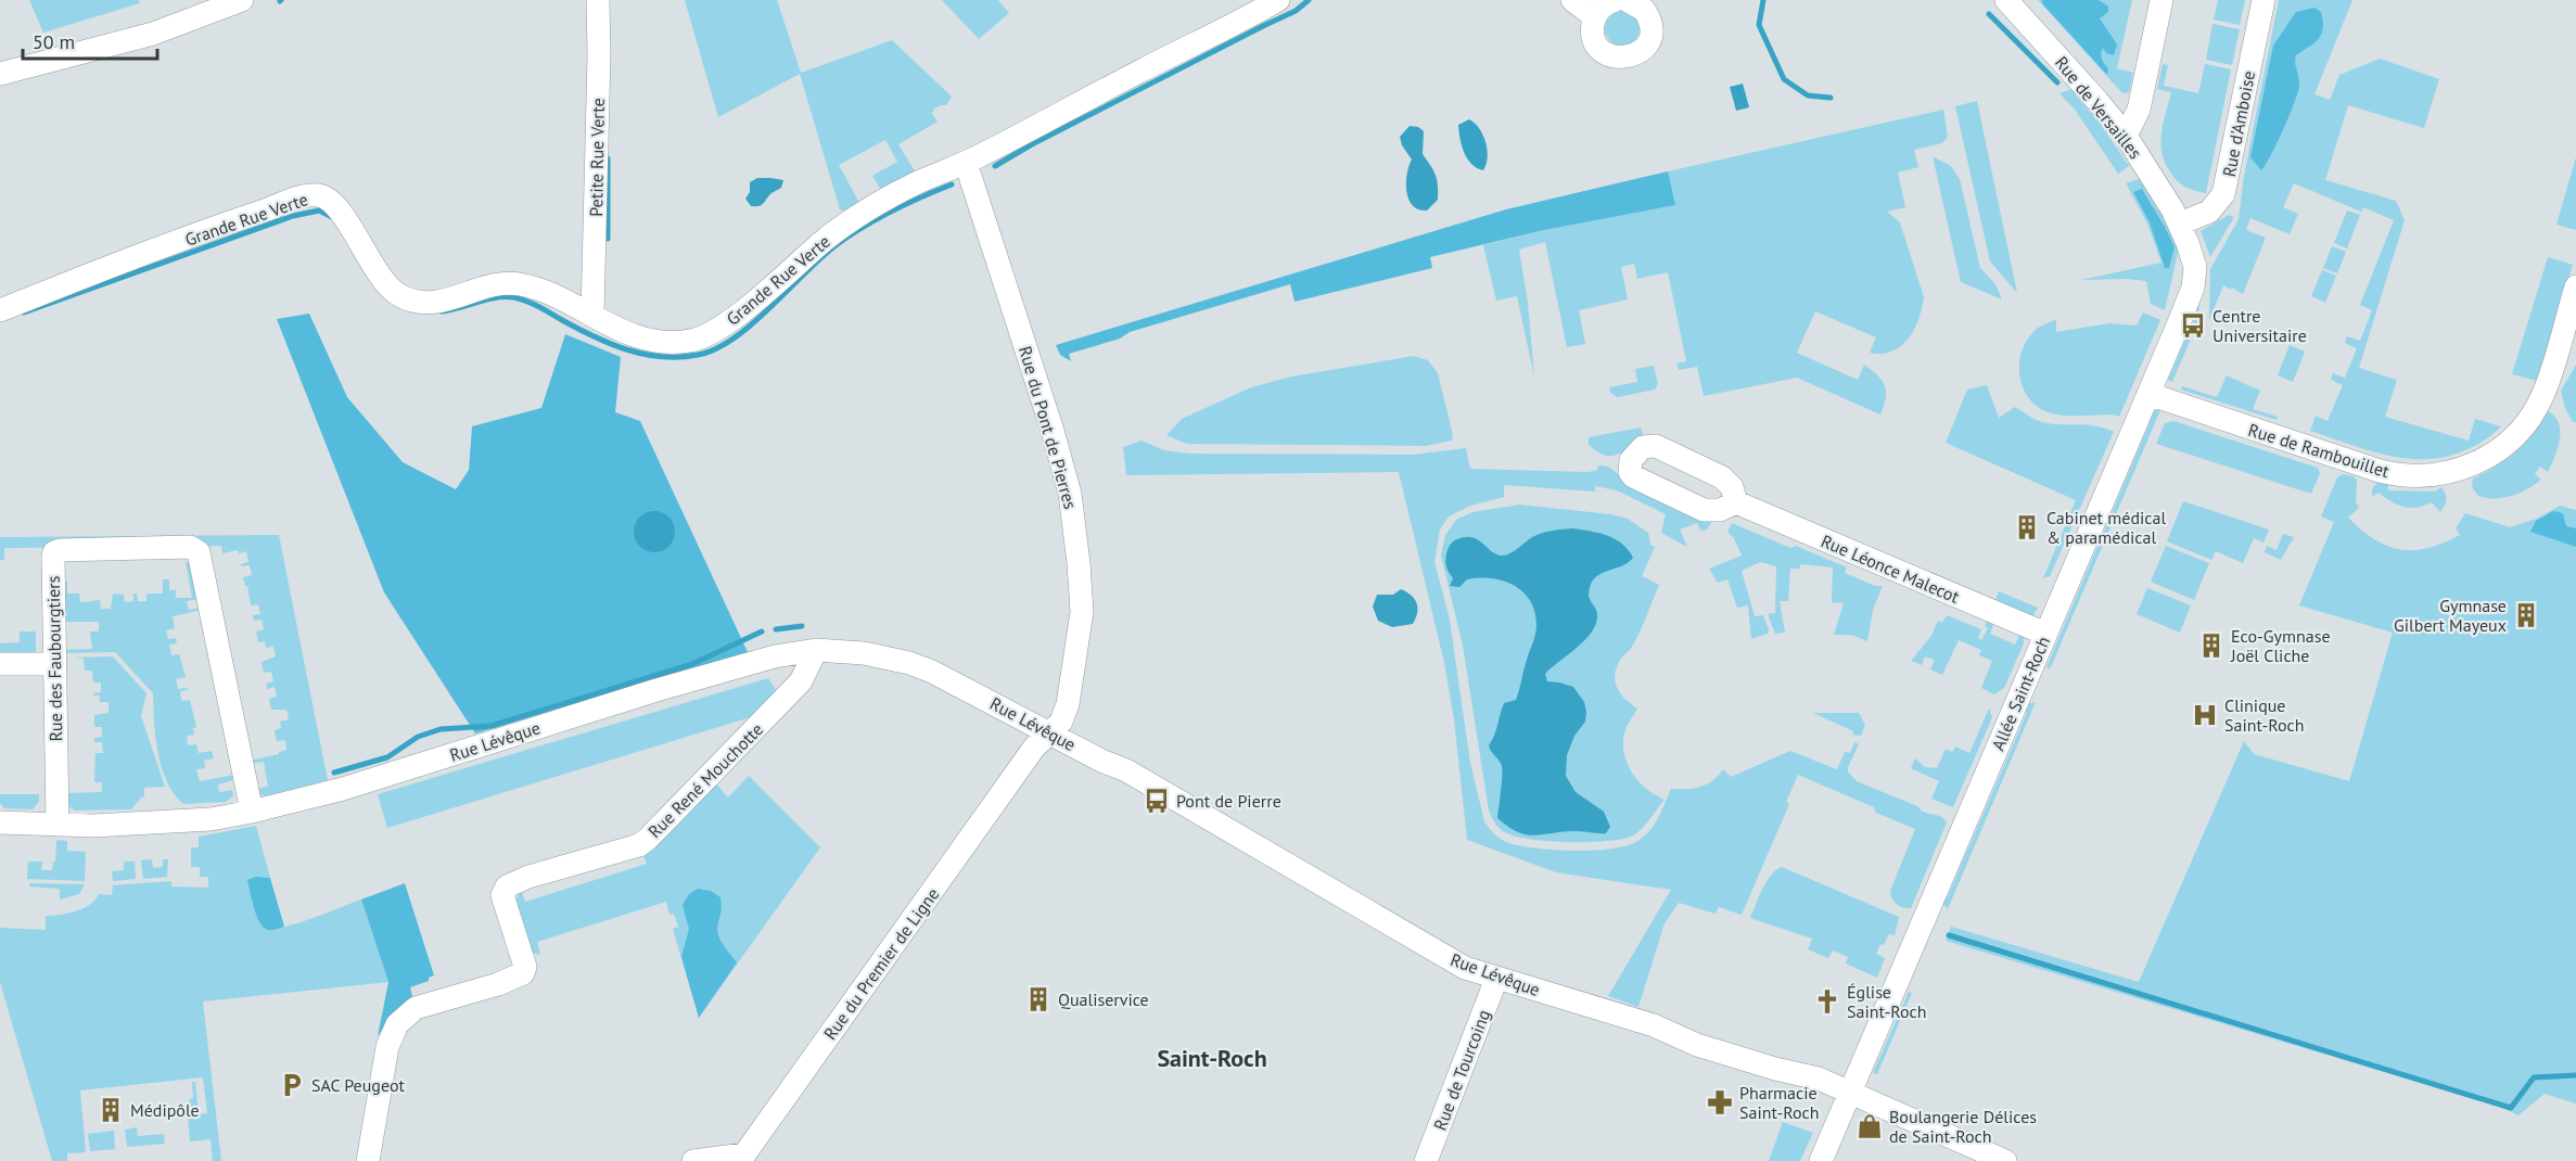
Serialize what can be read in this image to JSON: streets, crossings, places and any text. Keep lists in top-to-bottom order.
{
  "streets": {
    "street": [
      "Rue de Versailles",
      "Rue d'Amboise",
      "Petite Rue Verte",
      "Grande Rue Verte",
      "Rue du Pont de Pierres",
      "Rue de Rambouillet",
      "Rue Léonce Malecot",
      "Rue des Faubourgtiers",
      "Allée Saint-Roch",
      "Rue Lévêque",
      "Rue René Mouchotte",
      "Rue du Premier de Ligne",
      "Rue de Tourcoing"
    ]
  },
  "crossings": [
    ["Rue de Versailles", "Rue d'Amboise"],
    ["Rue de Versailles", "Allée Saint-Roch"],
    ["Rue d'Amboise", "Allée Saint-Roch"],
    ["Petite Rue Verte", "Grande Rue Verte"],
    ["Grande Rue Verte", "Rue du Pont de Pierres"],
    ["Rue du Pont de Pierres", "Rue Lévêque"],
    ["Rue du Pont de Pierres", "Rue du Premier de Ligne"],
    ["Rue de Rambouillet", "Allée Saint-Roch"],
    ["Rue Léonce Malecot", "Allée Saint-Roch"],
    ["Rue des Faubourgtiers", "Rue Lévêque"],
    ["Allée Saint-Roch", "Rue Lévêque"],
    ["Rue Lévêque", "Rue René Mouchotte"],
    ["Rue Lévêque", "Rue du Premier de Ligne"],
    ["Rue Lévêque", "Rue de Tourcoing"]
  ],
  "districts": ["Saint-Roch"],
  "places": {
    "bus stop": ["Centre Universitaire", "Pont de Pierre"],
    "building": [
      "Cabinet médical & paramédical",
      "Gymnase Gilbert Mayeux",
      "Eco-Gymnase Joël Cliche",
      "Qualiservice",
      "Médipôle"
    ],
    "hospital": ["Clinique Saint-Roch"],
    "church": ["Église Saint-Roch"],
    "parking": ["SAC Peugeot"],
    "pharmacy": ["Pharmacie Saint-Roch"],
    "shop": ["Boulangerie Délices de Saint-Roch"]
  },
  "scale_bar": "50 m"
}
